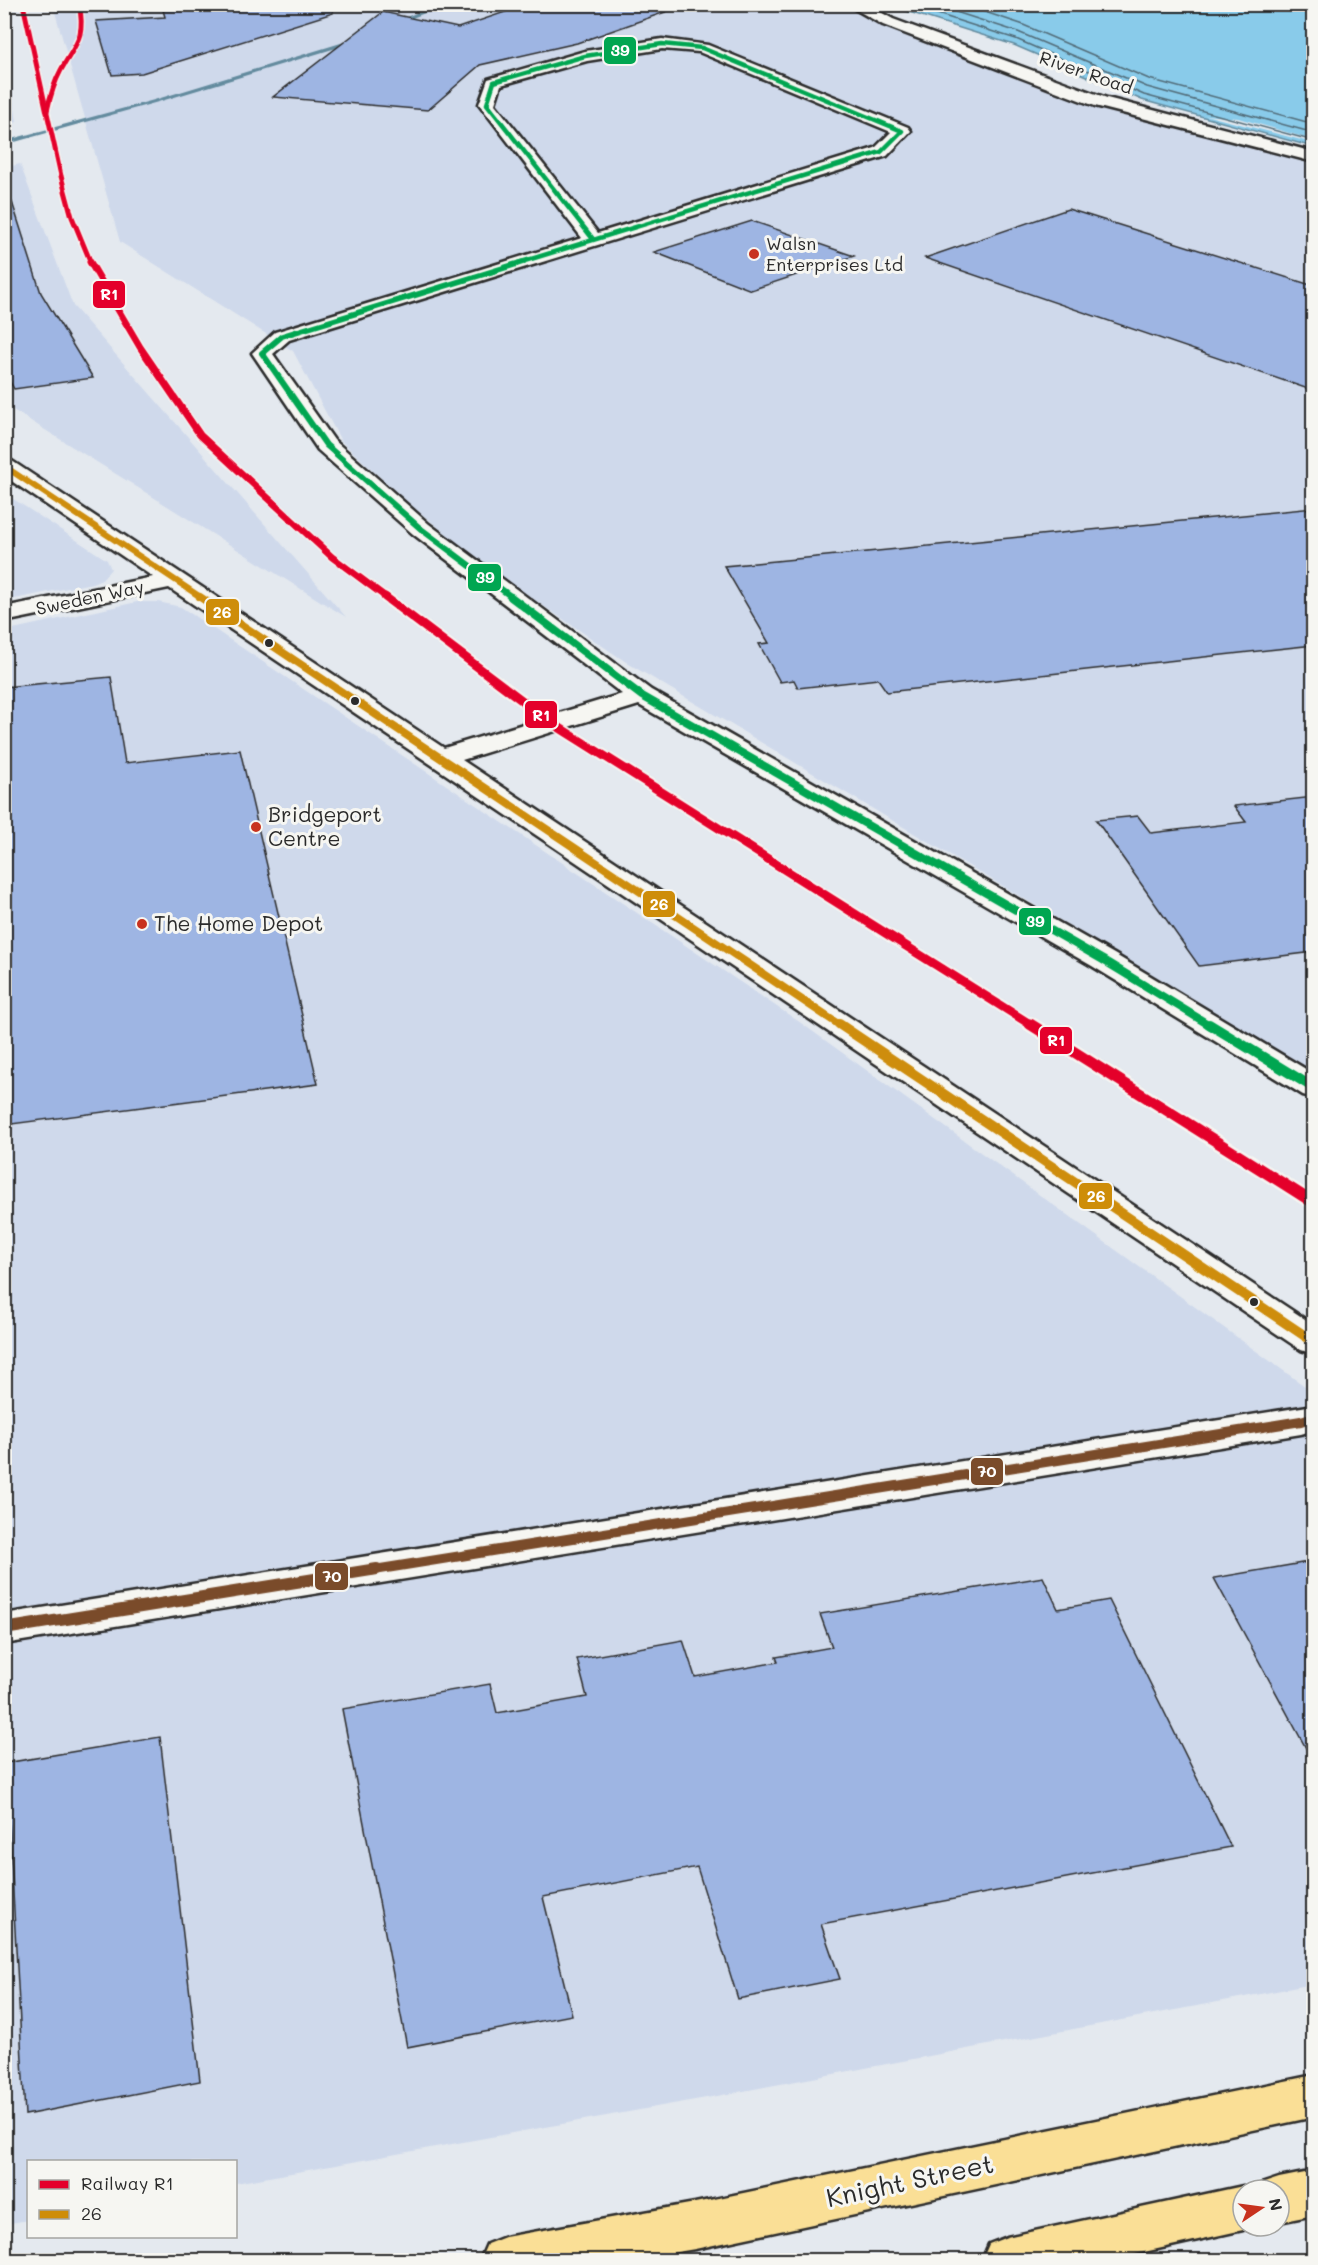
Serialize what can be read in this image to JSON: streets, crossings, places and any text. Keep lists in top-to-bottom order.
{
  "streets": {
    "highway": ["Knight Street"],
    "street": ["River Road", "Sweden Way"]
  },
  "places": ["Walsn Enterprises Ltd", "Bridgeport Centre", "The Home Depot"],
  "lines": [
    "rail line R1",
    "transit line 39",
    "transit line 26",
    "transit line 70"
  ],
  "legend": ["Railway R1", "26"],
  "north": "right"
}
